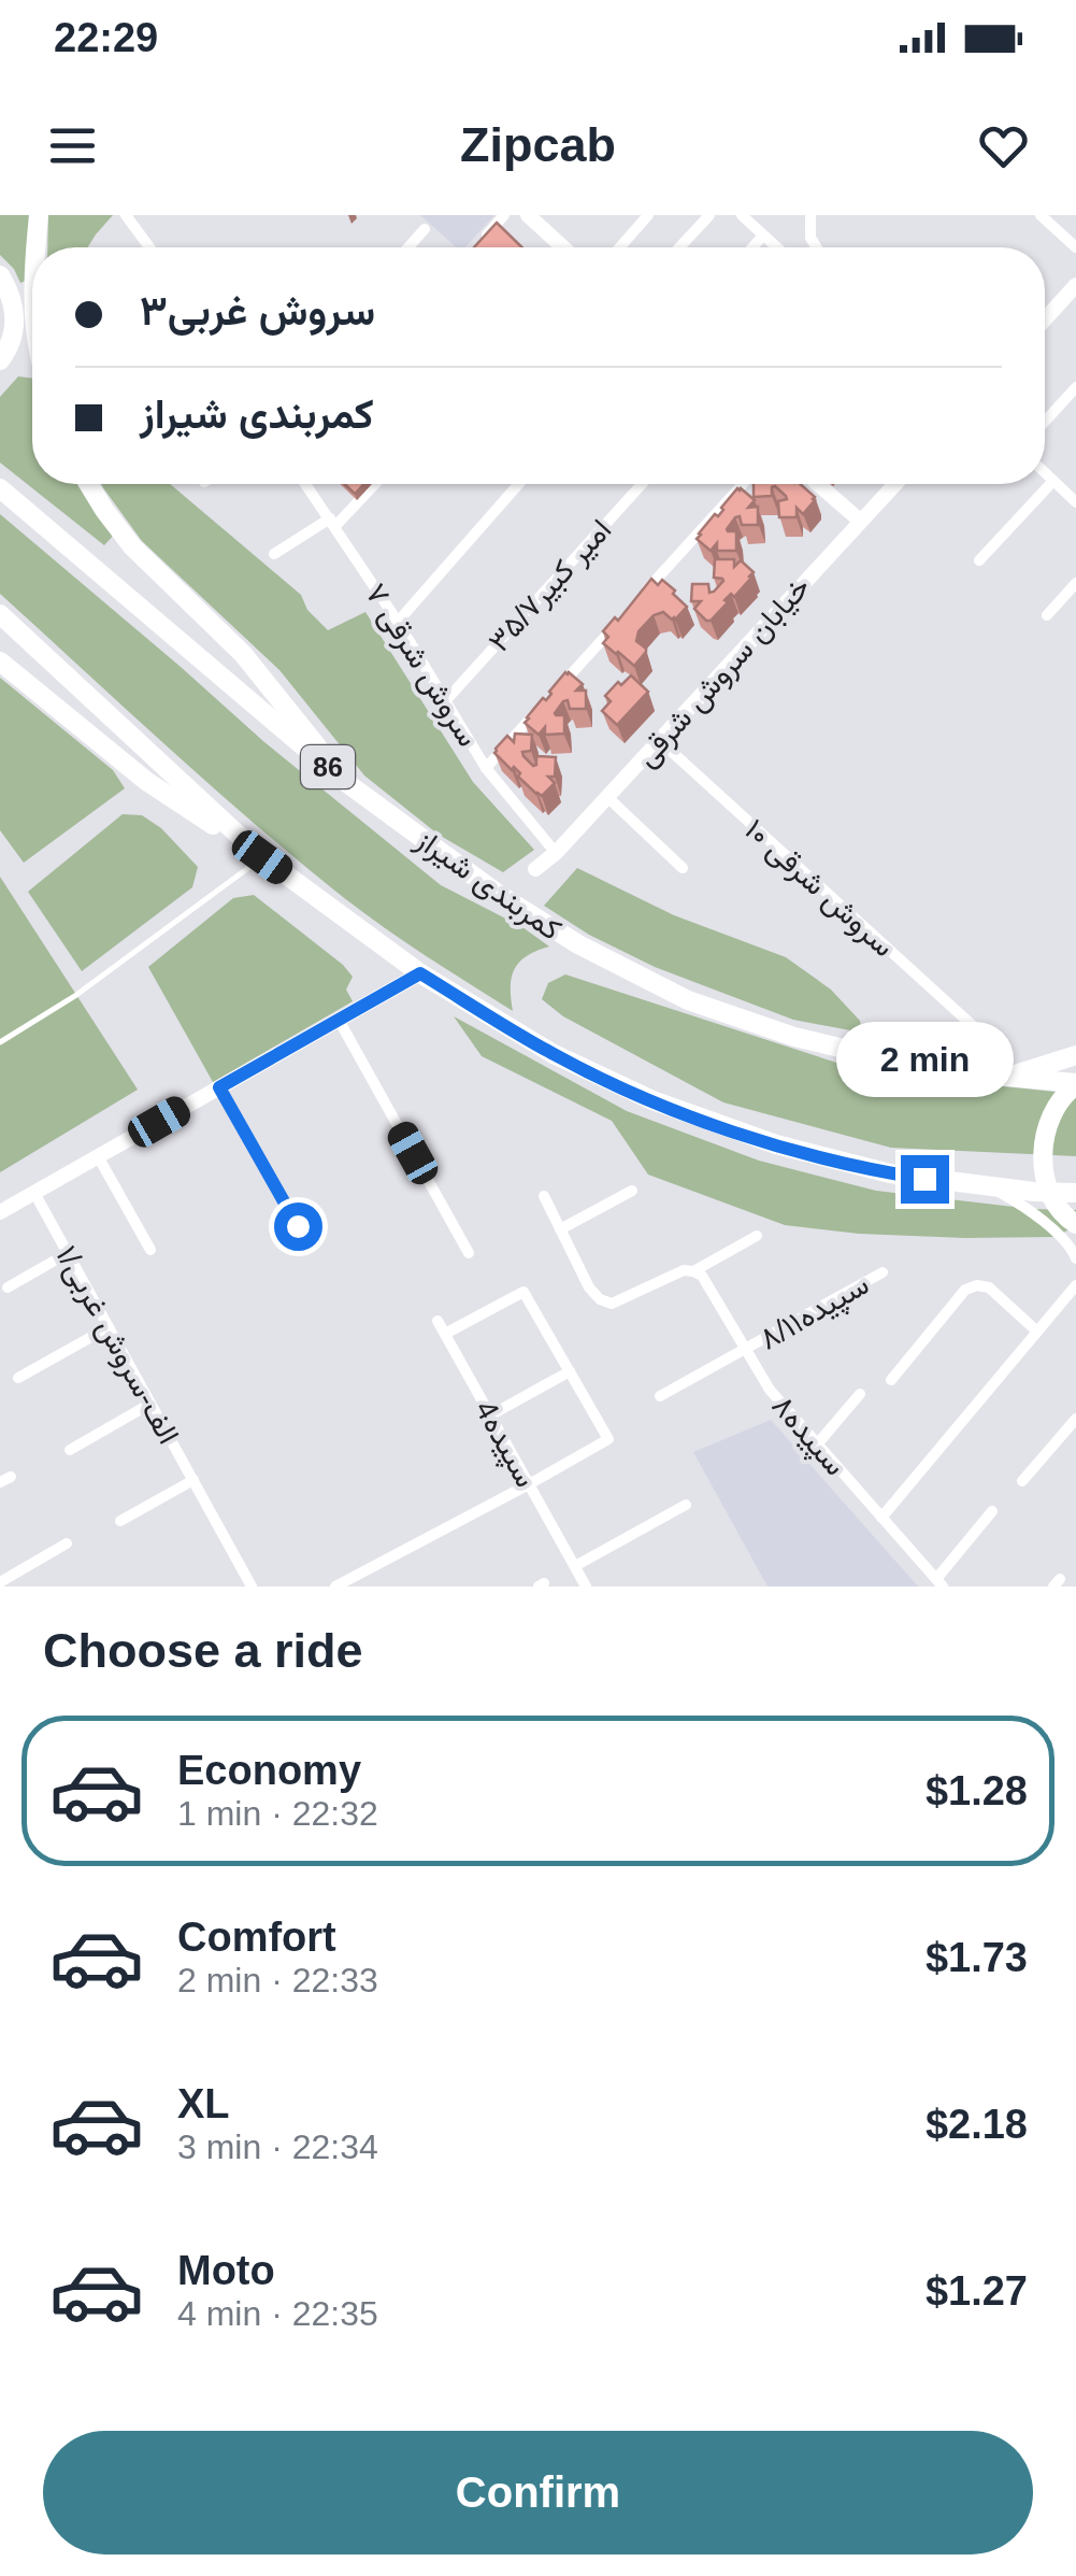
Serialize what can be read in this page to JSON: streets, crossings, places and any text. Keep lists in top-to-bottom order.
{
  "streets": {
    "highway": ["86", "کمربندی شیراز"],
    "street": [
      "امیر کبیر۳۵/۷",
      "سروش شرقی ۷",
      "خیابان سروش شرقی",
      "سروش شرقی ۱۰",
      "سپیده۸/۱۱",
      "۱/الف-سروش غربی",
      "سپیده۸",
      "4سپیده"
    ]
  },
  "crossings": [
    ["امیر کبیر۳۵/۷", "سروش شرقی ۷"],
    ["سروش شرقی ۷", "خیابان سروش شرقی"],
    ["خیابان سروش شرقی", "سروش شرقی ۱۰"],
    ["سپیده۸/۱۱", "سپیده۸"]
  ],
  "page": {
    "status": "22:29",
    "header": "Zipcab",
    "banner": ["سروش غربی۳", "کمربندی شیراز"],
    "bubble": "2 min",
    "heading": "Choose a ride",
    "list": [
      {
        "name": "Economy",
        "note": "1 min · 22:32",
        "value": "$1.28"
      },
      {
        "name": "Comfort",
        "note": "2 min · 22:33",
        "value": "$1.73"
      },
      {
        "name": "XL",
        "note": "3 min · 22:34",
        "value": "$2.18"
      },
      {
        "name": "Moto",
        "note": "4 min · 22:35",
        "value": "$1.27"
      }
    ],
    "buttons": "Confirm"
  }
}
